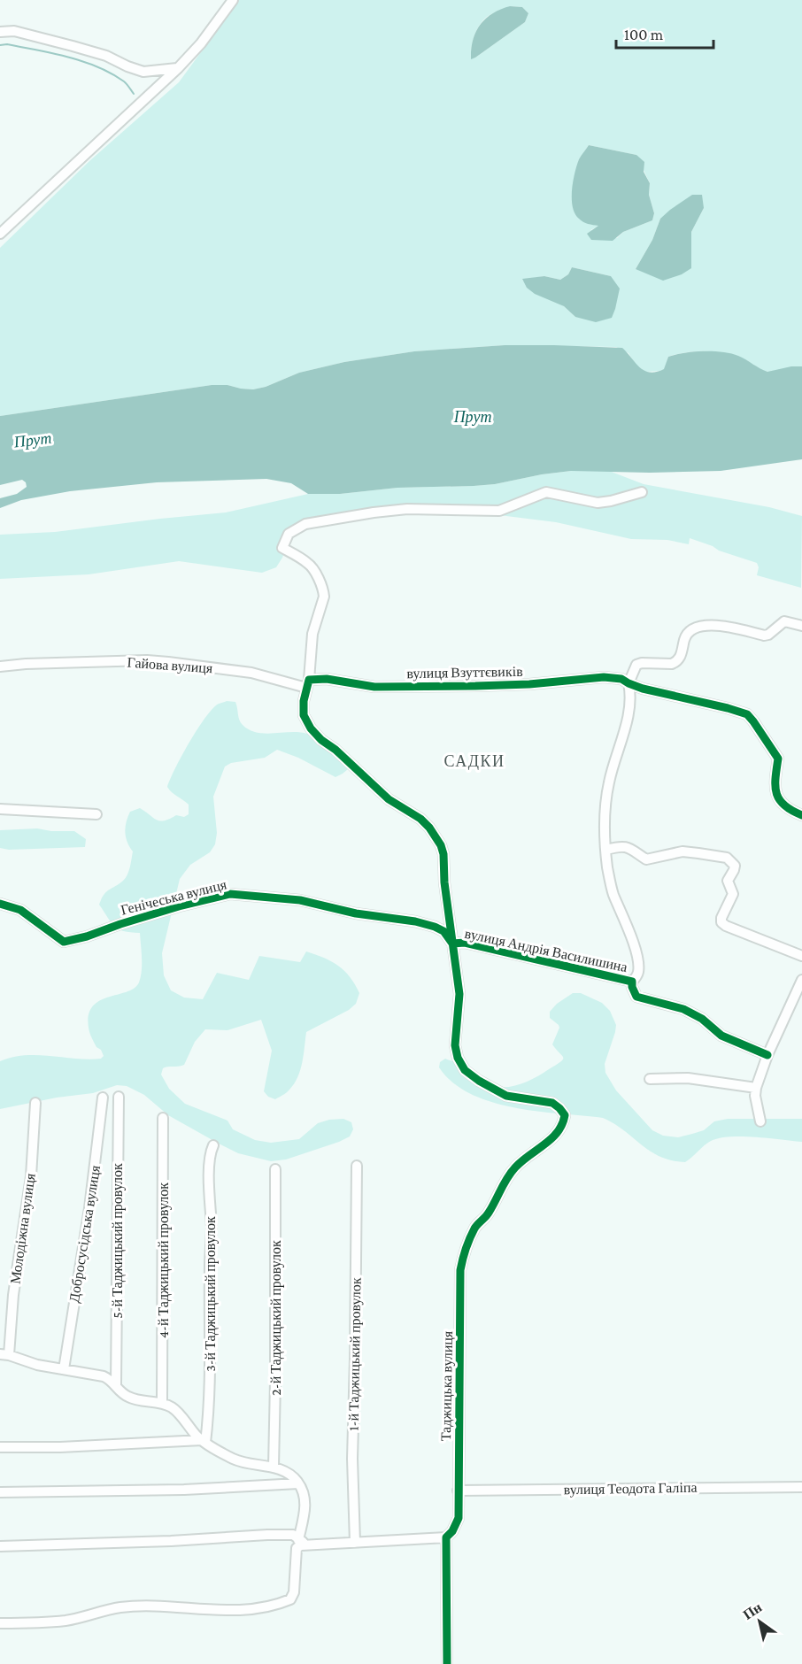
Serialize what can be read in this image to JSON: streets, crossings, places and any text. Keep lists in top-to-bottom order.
{
  "streets": {
    "street": [
      "Гайова вулиця",
      "вулиця Взуттєвиків",
      "Генічеська вулиця",
      "вулиця Андрія Василишина",
      "Молодіжна вулиця",
      "Добросусідська вулиця",
      "5-й Таджицький провулок",
      "4-й Таджицький провулок",
      "3-й Таджицький провулок",
      "2-й Таджицький провулок",
      "1-й Таджицький провулок",
      "Таджицька вулиця",
      "вулиця Теодота Галіпа"
    ]
  },
  "crossings": [
    ["Гайова вулиця", "вулиця Взуттєвиків"],
    ["Генічеська вулиця", "вулиця Андрія Василишина"],
    ["Генічеська вулиця", "Таджицька вулиця"],
    ["вулиця Андрія Василишина", "Таджицька вулиця"],
    ["Таджицька вулиця", "вулиця Теодота Галіпа"]
  ],
  "districts": ["САДКИ"],
  "water": ["Прут"],
  "scale_bar": "100 m",
  "north": "top left"
}
